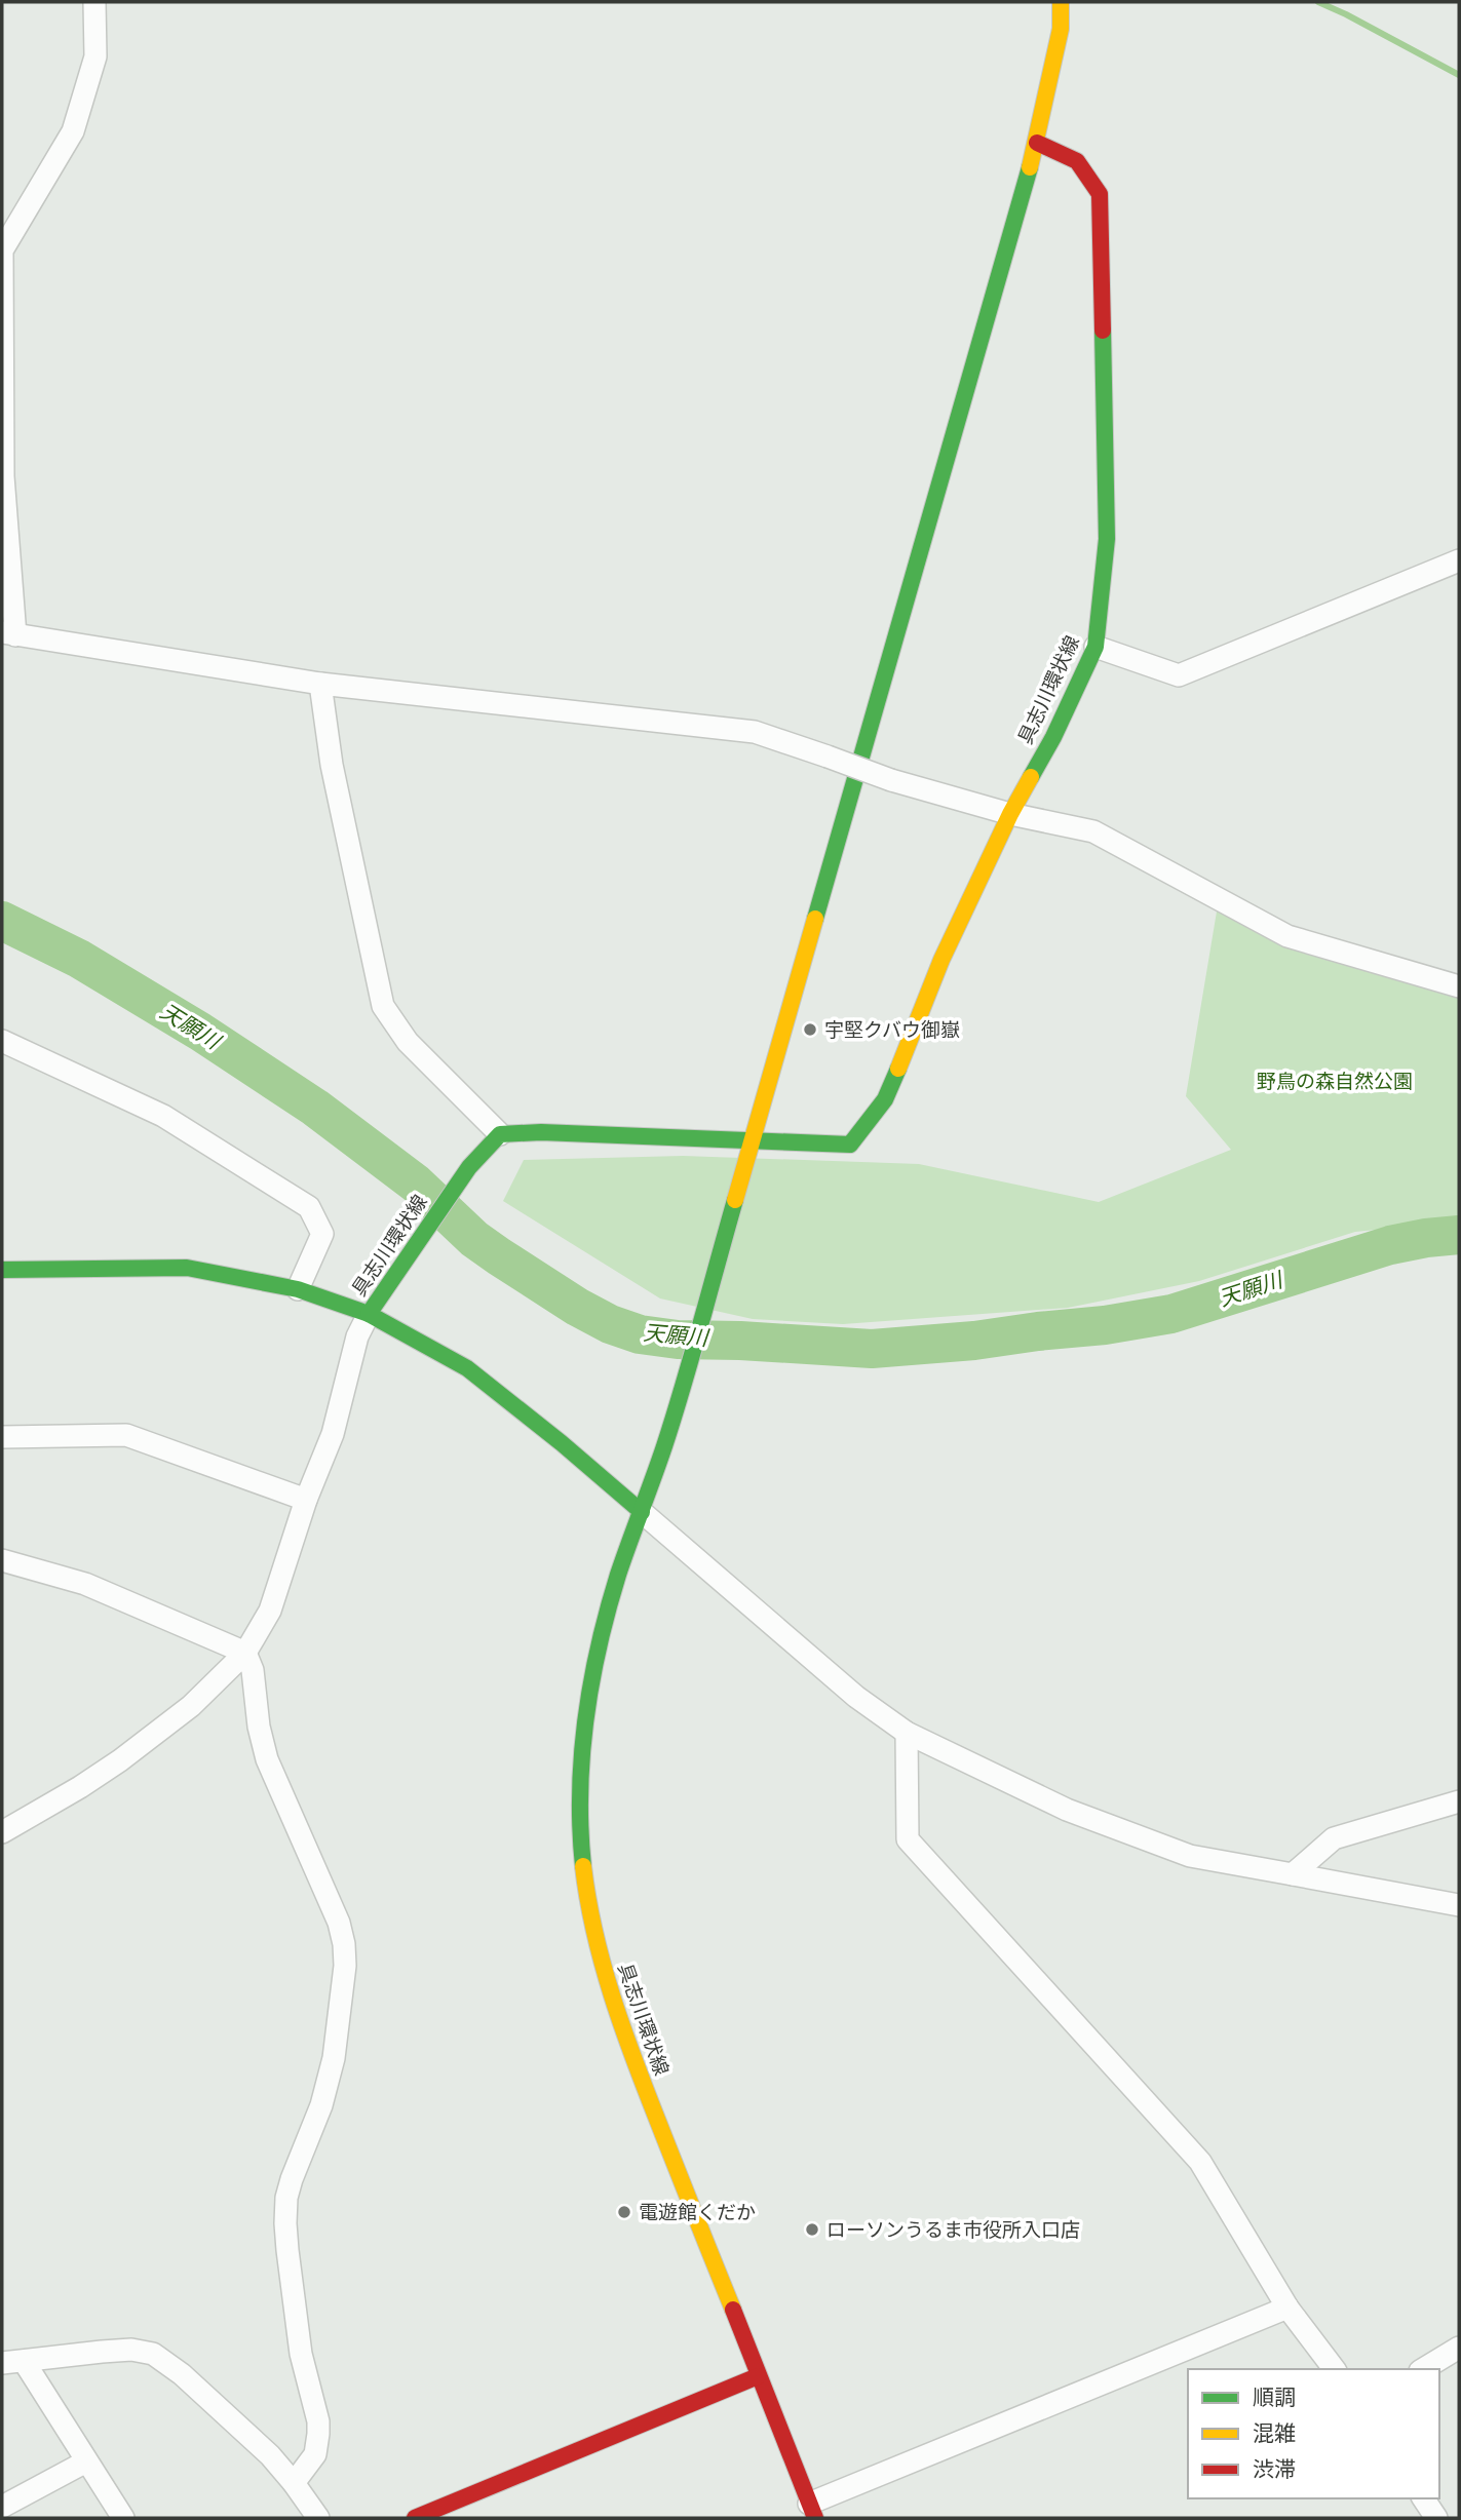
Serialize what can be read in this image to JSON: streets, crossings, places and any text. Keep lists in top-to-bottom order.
{
  "streets": {
    "main road": ["具志川環状線"]
  },
  "water": ["天願川"],
  "parks": ["野鳥の森自然公園"],
  "places": ["宇堅クバウ御嶽", "電遊館くだか", "ローソンうるま市役所入口店"],
  "legend": ["順調", "混雑", "渋滞"]
}
